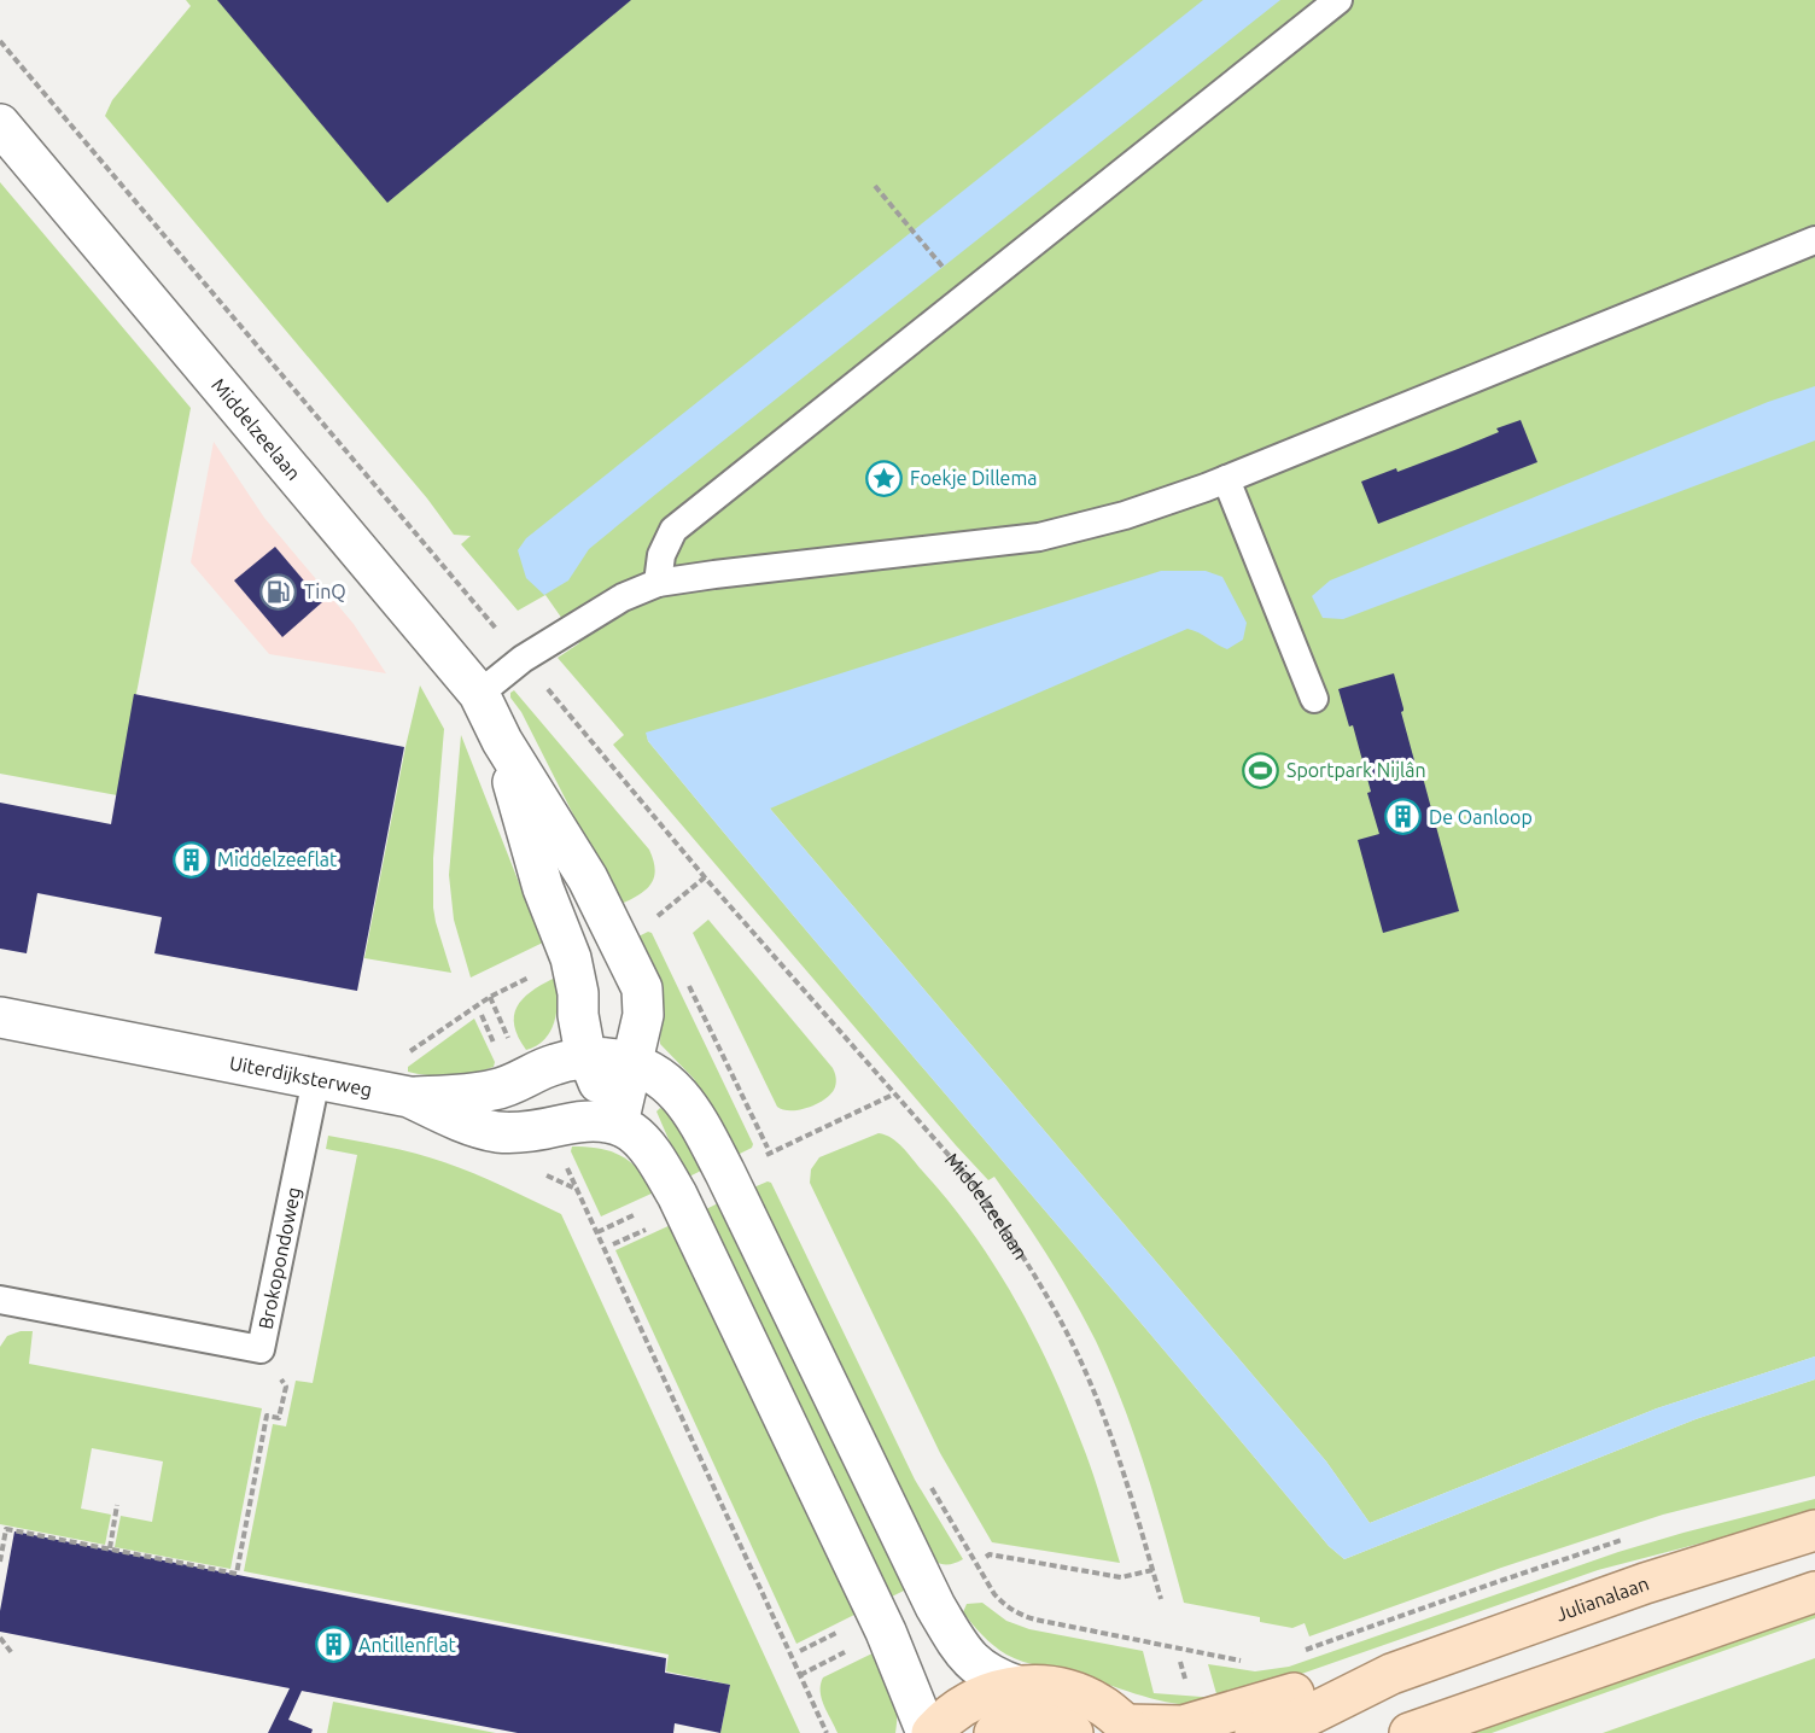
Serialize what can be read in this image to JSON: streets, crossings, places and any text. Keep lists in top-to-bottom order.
{
  "streets": {
    "main road": ["Julianalaan"],
    "street": ["Middelzeelaan", "Uiterdijksterweg"],
    "lane": ["Brokopondoweg"]
  },
  "crossings": [
    ["Middelzeelaan", "Uiterdijksterweg"],
    ["Uiterdijksterweg", "Brokopondoweg"]
  ],
  "places": {
    "place": ["Foekje Dillema"],
    "fuel station": ["TinQ"],
    "sports": ["Sportpark Nijlân"],
    "building": ["De Oanloop", "Middelzeeflat", "Antillenflat"]
  }
}
